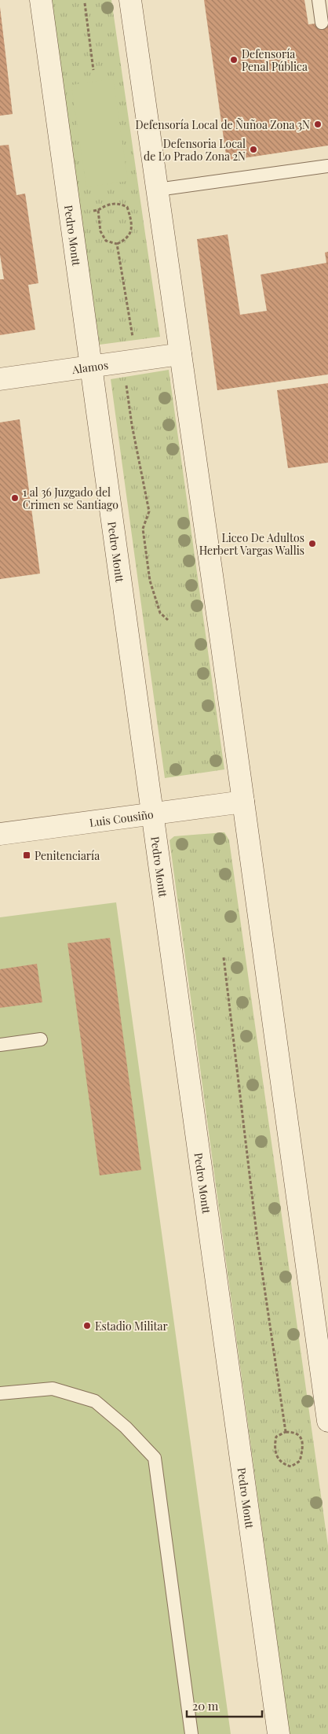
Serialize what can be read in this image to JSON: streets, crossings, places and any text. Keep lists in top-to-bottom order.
{
  "streets": {
    "street": ["Pedro Montt", "Alamos", "Luis Cousiño"]
  },
  "crossings": [
    ["Pedro Montt", "Alamos"],
    ["Pedro Montt", "Luis Cousiño"]
  ],
  "places": {
    "other": [
      "Defensoría Penal Pública",
      "Defensoría Local de Ñuñoa Zona 3N",
      "Defensoria Local de Lo Prado Zona 2N",
      "1 al 36 Juzgado del Crimen se Santiago",
      "Liceo De Adultos Herbert Vargas Wallis",
      "Estadio Militar"
    ],
    "transit": ["Penitenciaría"]
  },
  "scale_bar": "20 m"
}
